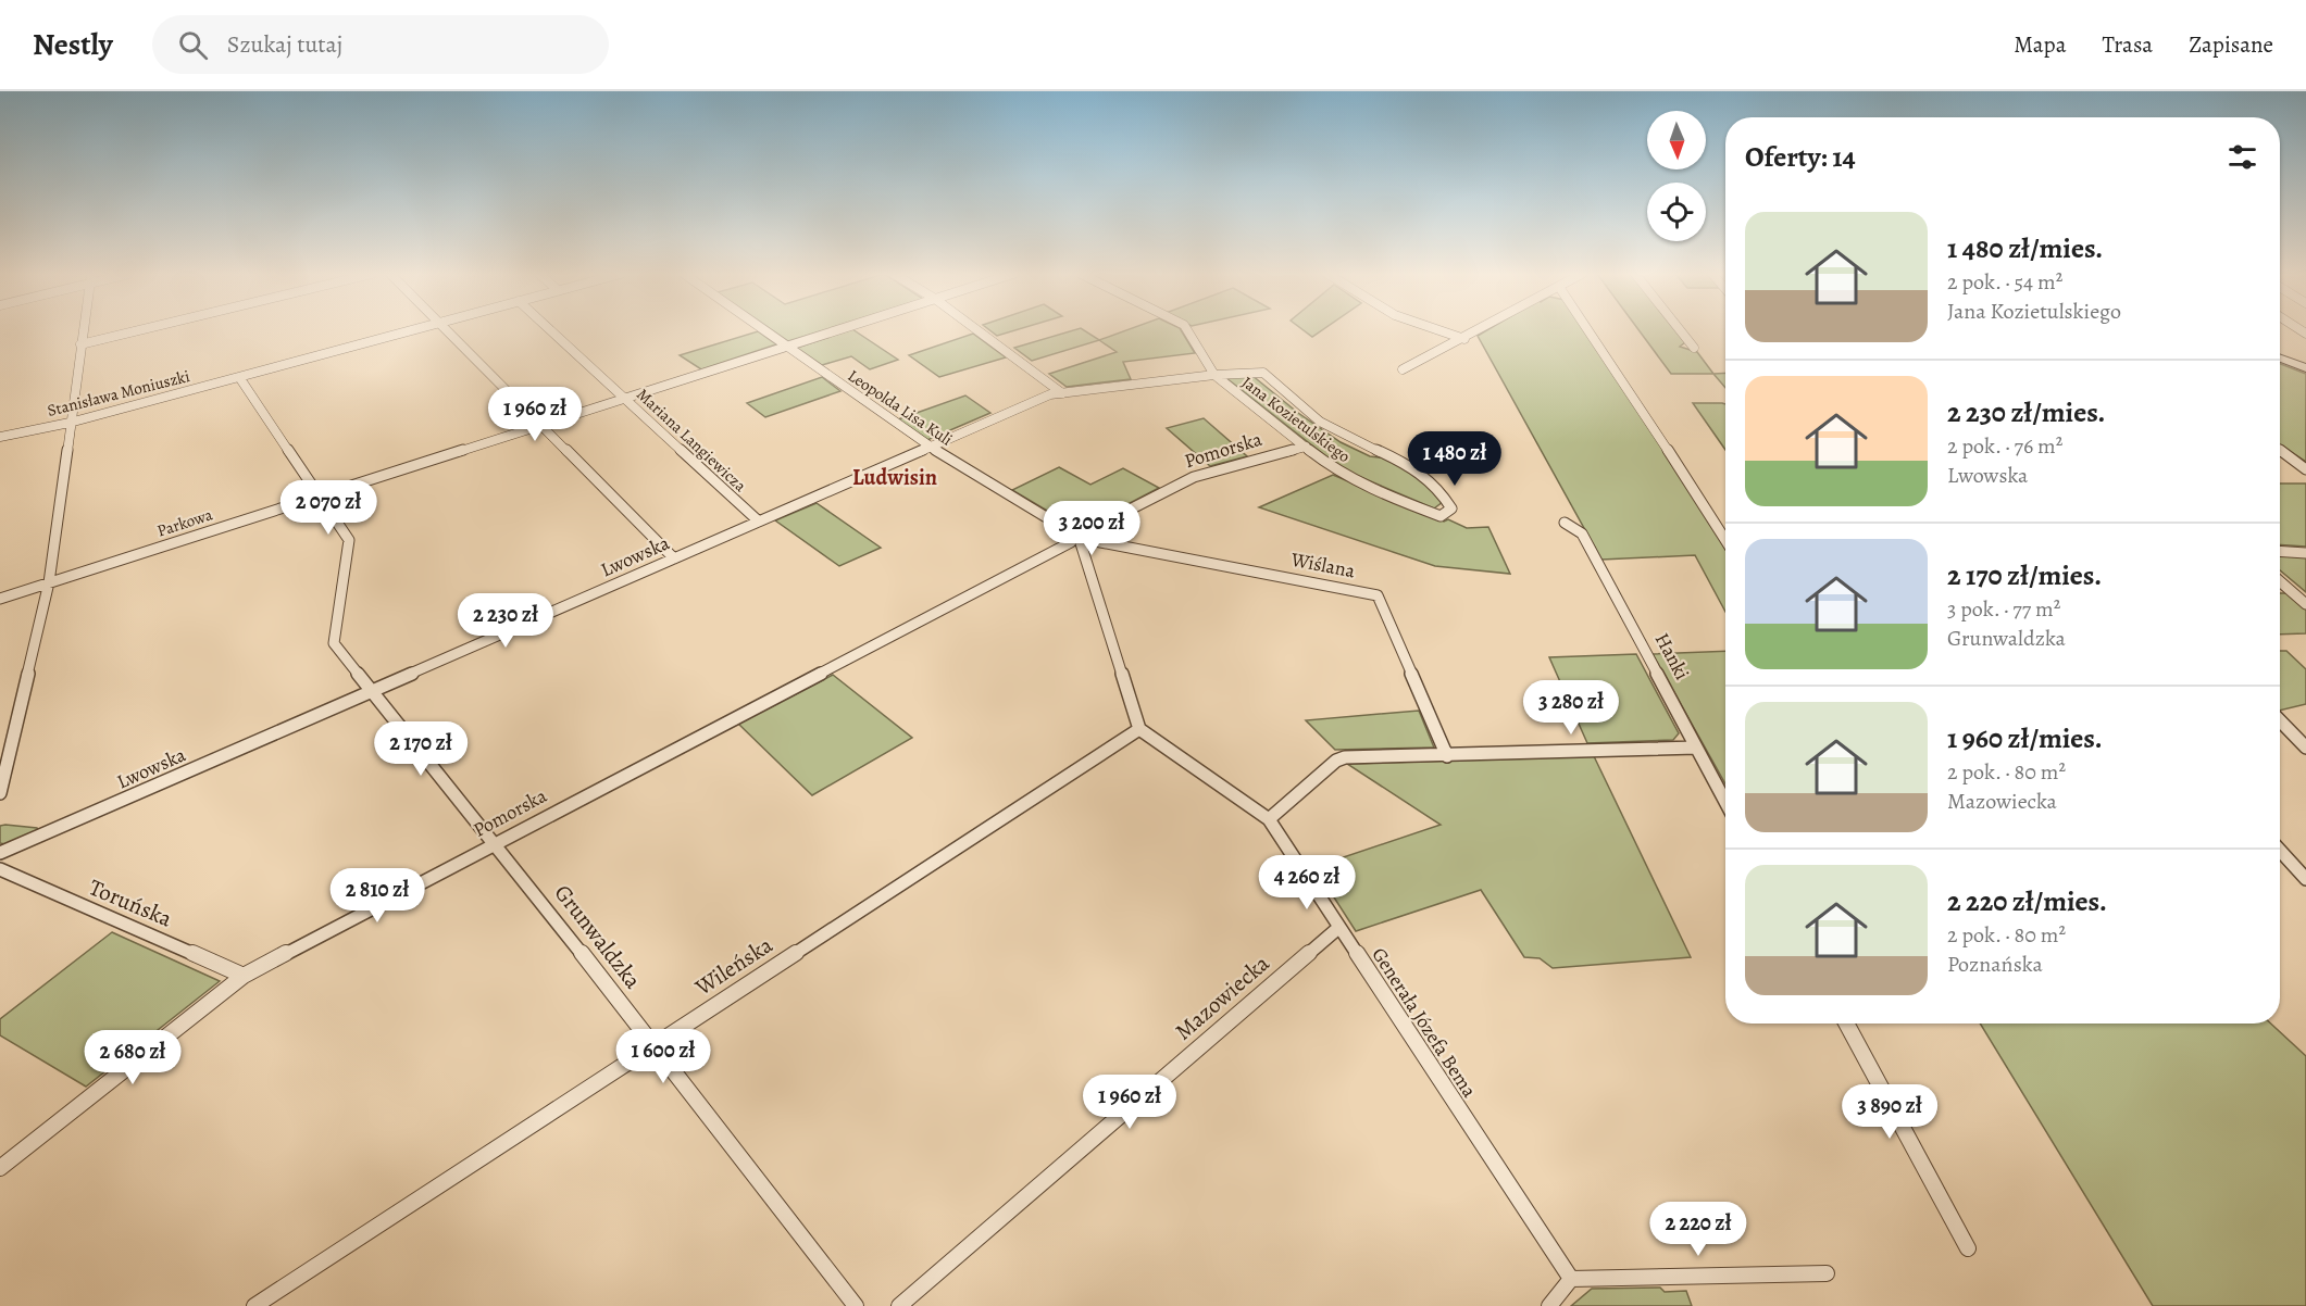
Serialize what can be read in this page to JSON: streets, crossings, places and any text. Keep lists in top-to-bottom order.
{
  "streets": {
    "street": [
      "Stanisława Moniuszki",
      "Leopolda Lisa Kuli",
      "Jana Kozietulskiego",
      "Mariana Langiewicza",
      "Pomorska",
      "Parkowa",
      "Lwowska",
      "Wiślana",
      "Hanki",
      "Toruńska",
      "Grunwaldzka",
      "Wileńska",
      "Mazowiecka",
      "Generała Józefa Bema"
    ]
  },
  "crossings": [
    ["Stanisława Moniuszki", "Grunwaldzka"],
    ["Leopolda Lisa Kuli", "Pomorska"],
    ["Leopolda Lisa Kuli", "Parkowa"],
    ["Leopolda Lisa Kuli", "Lwowska"],
    ["Leopolda Lisa Kuli", "Wiślana"],
    ["Jana Kozietulskiego", "Pomorska"],
    ["Jana Kozietulskiego", "Lwowska"],
    ["Mariana Langiewicza", "Parkowa"],
    ["Mariana Langiewicza", "Lwowska"],
    ["Pomorska", "Wiślana"],
    ["Pomorska", "Toruńska"],
    ["Pomorska", "Grunwaldzka"],
    ["Parkowa", "Grunwaldzka"],
    ["Lwowska", "Grunwaldzka"],
    ["Grunwaldzka", "Wileńska"],
    ["Wileńska", "Generała Józefa Bema"],
    ["Mazowiecka", "Generała Józefa Bema"]
  ],
  "districts": ["Ludwisin"],
  "north": "bottom",
  "page": {
    "header": "Nestly",
    "search": "Szukaj tutaj",
    "nav": ["Mapa", "Trasa", "Zapisane"],
    "heading": "Oferty: 14",
    "list": [
      {
        "name": "1 480 zł/mies.",
        "note": "2 pok. · 54 m² · Jana Kozietulskiego"
      },
      {
        "name": "2 230 zł/mies.",
        "note": "2 pok. · 76 m² · Lwowska"
      },
      {
        "name": "2 170 zł/mies.",
        "note": "3 pok. · 77 m² · Grunwaldzka"
      },
      {
        "name": "1 960 zł/mies.",
        "note": "2 pok. · 80 m² · Mazowiecka"
      },
      {
        "name": "2 220 zł/mies.",
        "note": "2 pok. · 80 m² · Poznańska"
      }
    ],
    "price": [
      "1 960 zł",
      "1 480 zł",
      "2 070 zł",
      "3 200 zł",
      "2 230 zł",
      "3 280 zł",
      "2 170 zł",
      "4 260 zł",
      "2 810 zł",
      "1 600 zł",
      "2 680 zł",
      "1 960 zł",
      "3 890 zł",
      "2 220 zł"
    ]
  }
}
